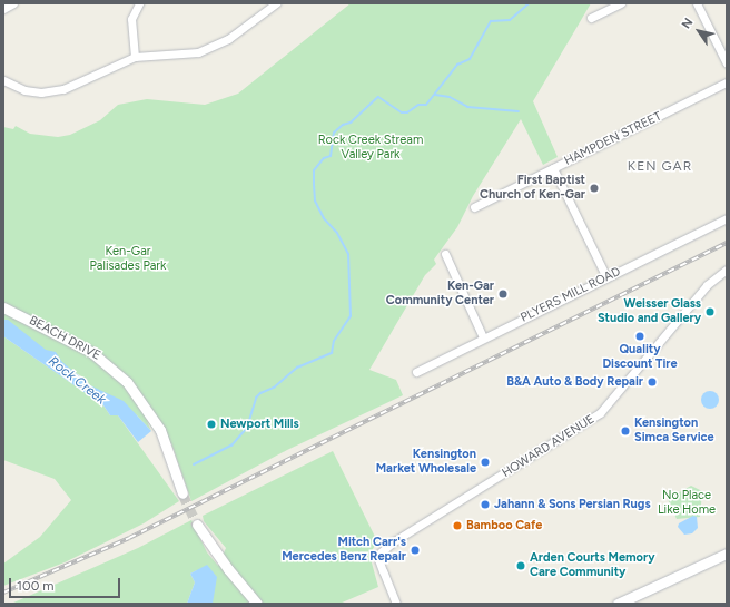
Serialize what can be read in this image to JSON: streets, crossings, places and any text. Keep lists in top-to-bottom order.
{
  "streets": {
    "street": [
      "HAMPDEN STREET",
      "PLYERS MILL ROAD",
      "BEACH DRIVE",
      "HOWARD AVENUE"
    ]
  },
  "districts": ["KEN GAR"],
  "water": ["Rock Creek"],
  "parks": ["Rock Creek Stream Valley Park", "Ken-Gar Palisades Park", "No Place Like Home"],
  "places": [
    "First Baptist Church of Ken-Gar",
    "Ken-Gar Community Center",
    "Weisser Glass Studio and Gallery",
    "Quality Discount Tire",
    "B&A Auto & Body Repair",
    "Newport Mills",
    "Kensington Simca Service",
    "Kensington Market Wholesale",
    "Jahann & Sons Persian Rugs",
    "Bamboo Cafe",
    "Mitch Carr's Mercedes Benz Repair",
    "Arden Courts Memory Care Community"
  ],
  "scale_bar": "100 m",
  "north": "top left"
}
